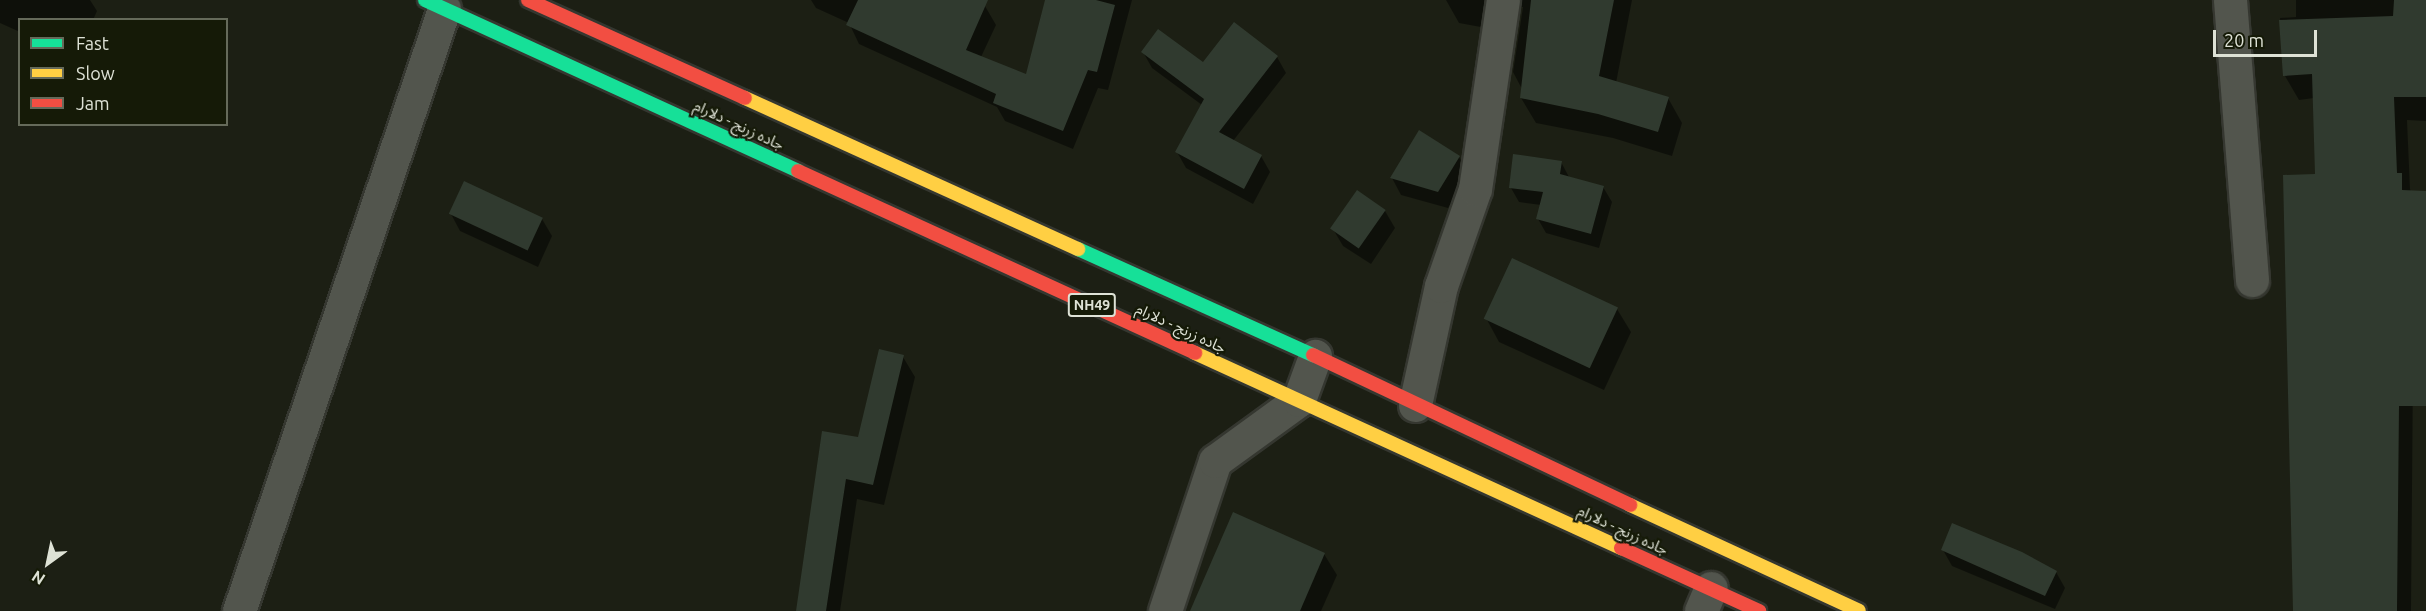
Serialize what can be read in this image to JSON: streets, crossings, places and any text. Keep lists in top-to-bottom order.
{
  "streets": {
    "highway": ["جاده زرنج - دلارام", "NH49"]
  },
  "legend": ["Fast", "Slow", "Jam"],
  "scale_bar": "20 m",
  "north": "bottom left"
}
